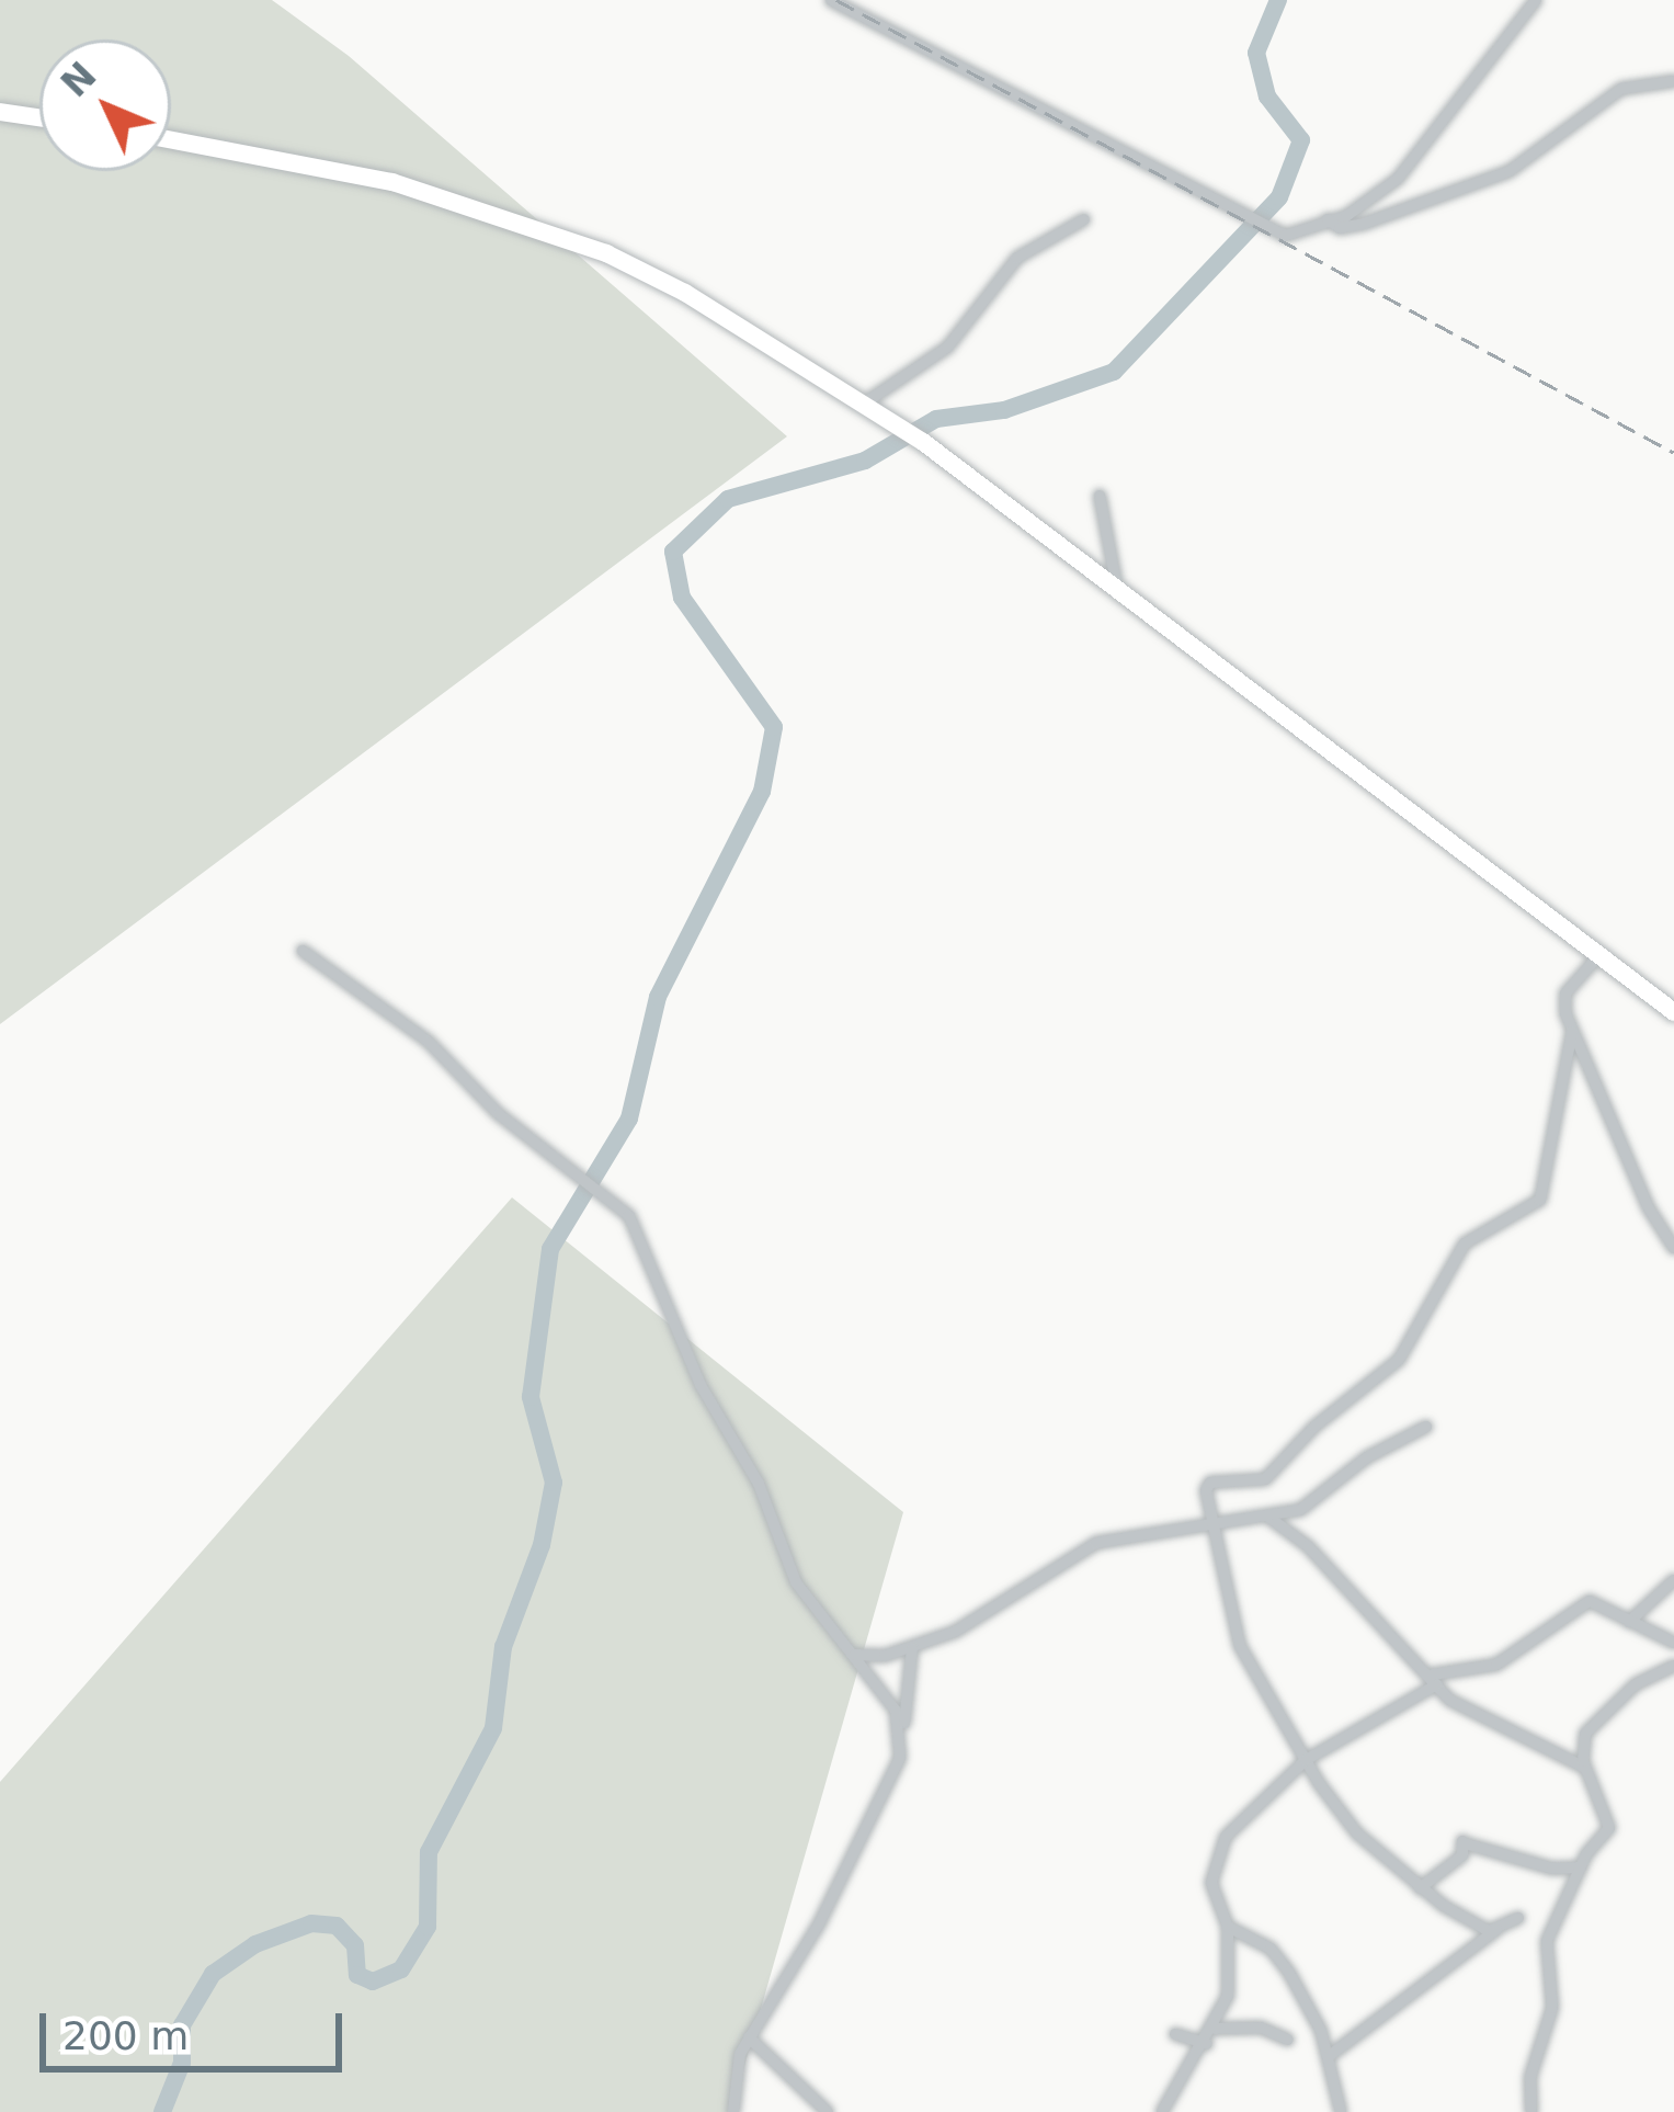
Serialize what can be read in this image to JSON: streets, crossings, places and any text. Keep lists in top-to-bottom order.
{
  "scale_bar": "200 m",
  "north": "top left"
}
